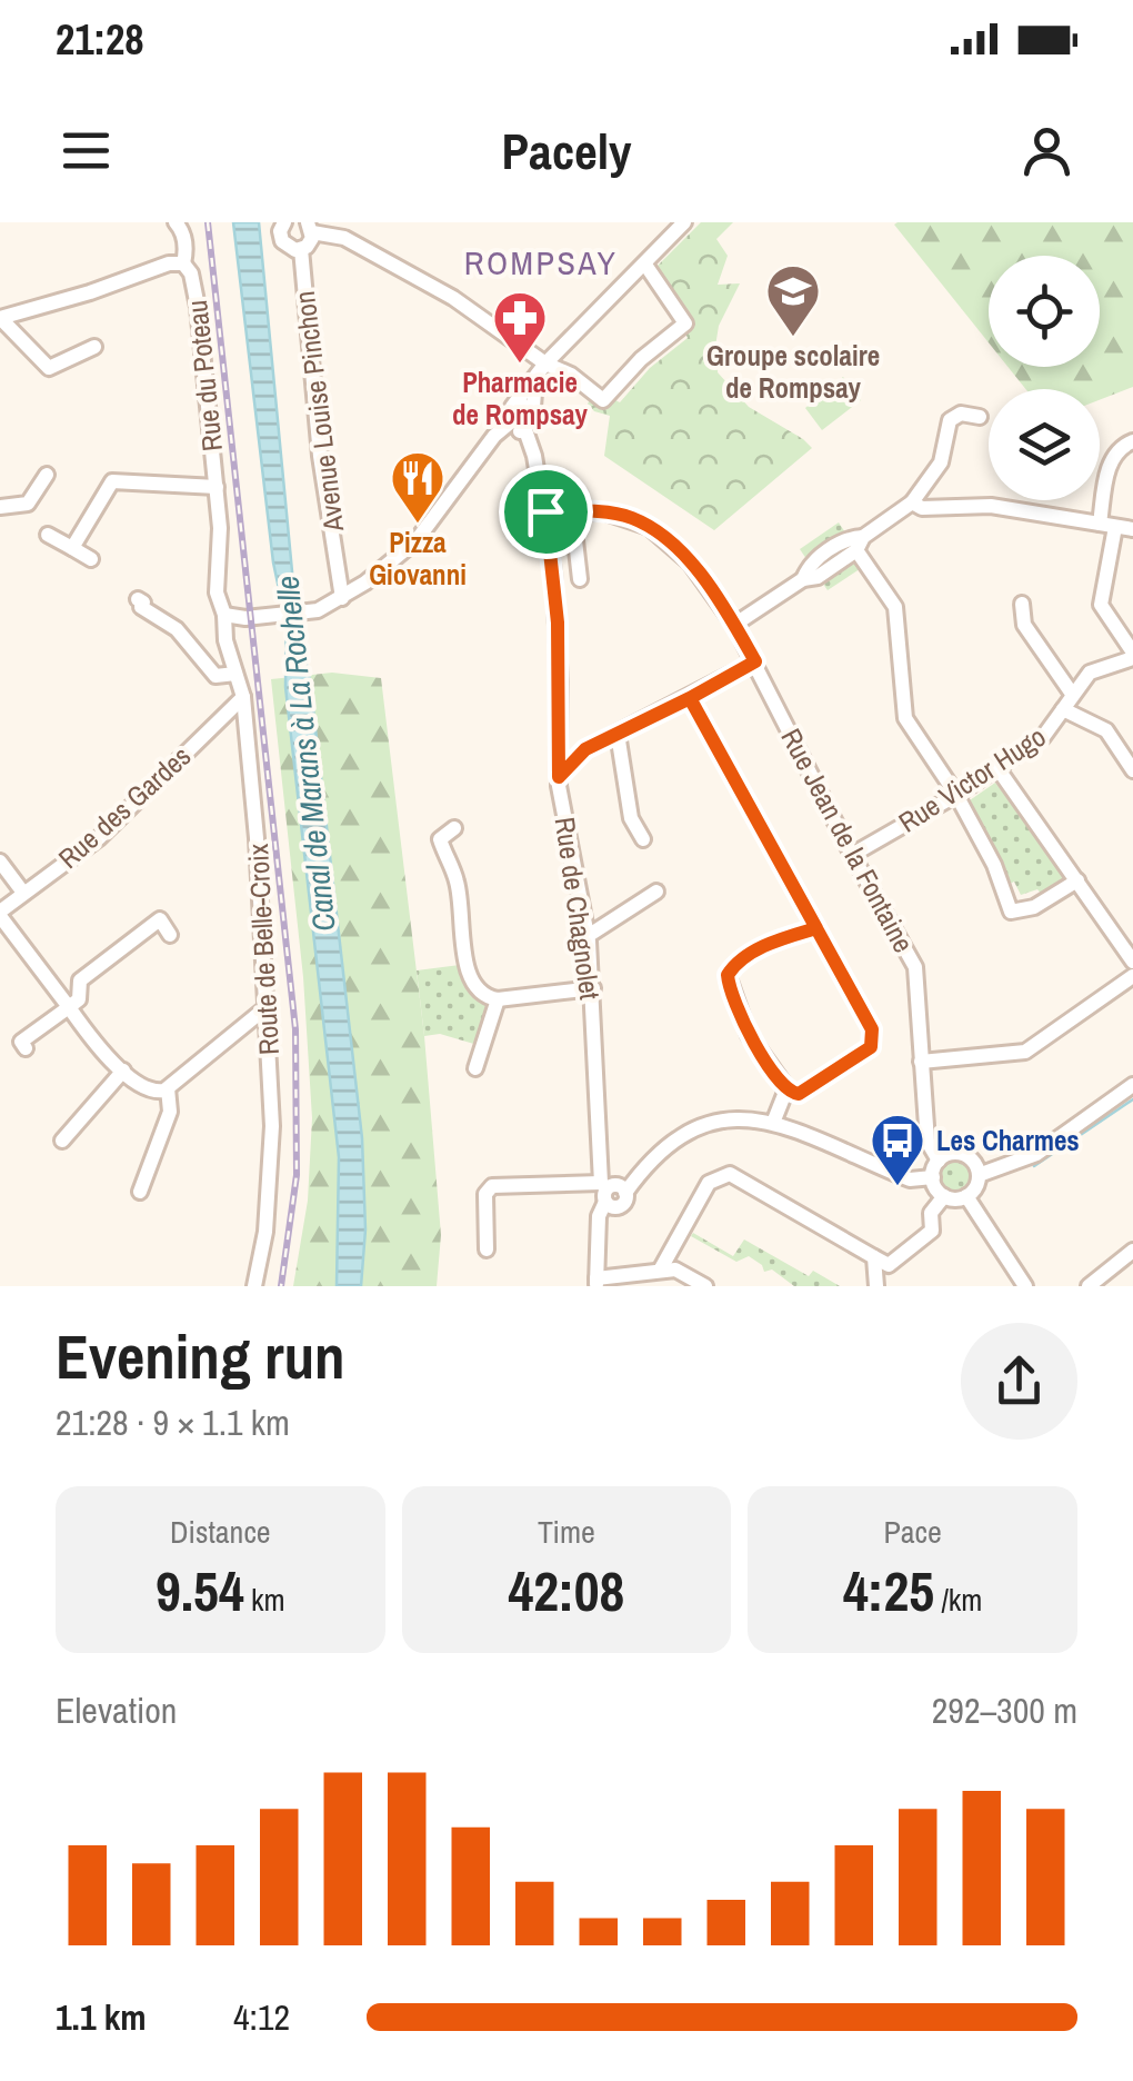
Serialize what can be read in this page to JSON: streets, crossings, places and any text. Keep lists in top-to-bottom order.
{
  "streets": {
    "street": [
      "Rue du Poteau",
      "Avenue Louise Pinchon",
      "Rue Victor Hugo",
      "Rue des Gardes",
      "Rue Jean de la Fontaine",
      "Rue de Chagnolet",
      "Route de Belle-Croix"
    ]
  },
  "crossings": [
    ["Rue du Poteau", "Route de Belle-Croix"],
    ["Rue Victor Hugo", "Rue Jean de la Fontaine"],
    ["Rue des Gardes", "Route de Belle-Croix"],
    ["Rue Jean de la Fontaine", "Rue de Chagnolet"]
  ],
  "districts": ["ROMPSAY"],
  "water": ["Canal de Marans à La Rochelle"],
  "places": {
    "school or university": ["Groupe scolaire de Rompsay"],
    "pharmacy": ["Pharmacie de Rompsay"],
    "restaurant": ["Pizza Giovanni"],
    "bus stop": ["Les Charmes"]
  },
  "page": {
    "status": "21:28",
    "header": "Pacely",
    "heading": ["Evening run", "21:28 · 9 × 1.1 km"],
    "stats": [
      ["Distance", "9.54 km"],
      ["Time", "42:08"],
      ["Pace", "4:25 /km"]
    ],
    "chart": ["Elevation", "292–300 m"],
    "list": [
      {
        "name": "1.1 km",
        "note": "4:12"
      }
    ]
  }
}
